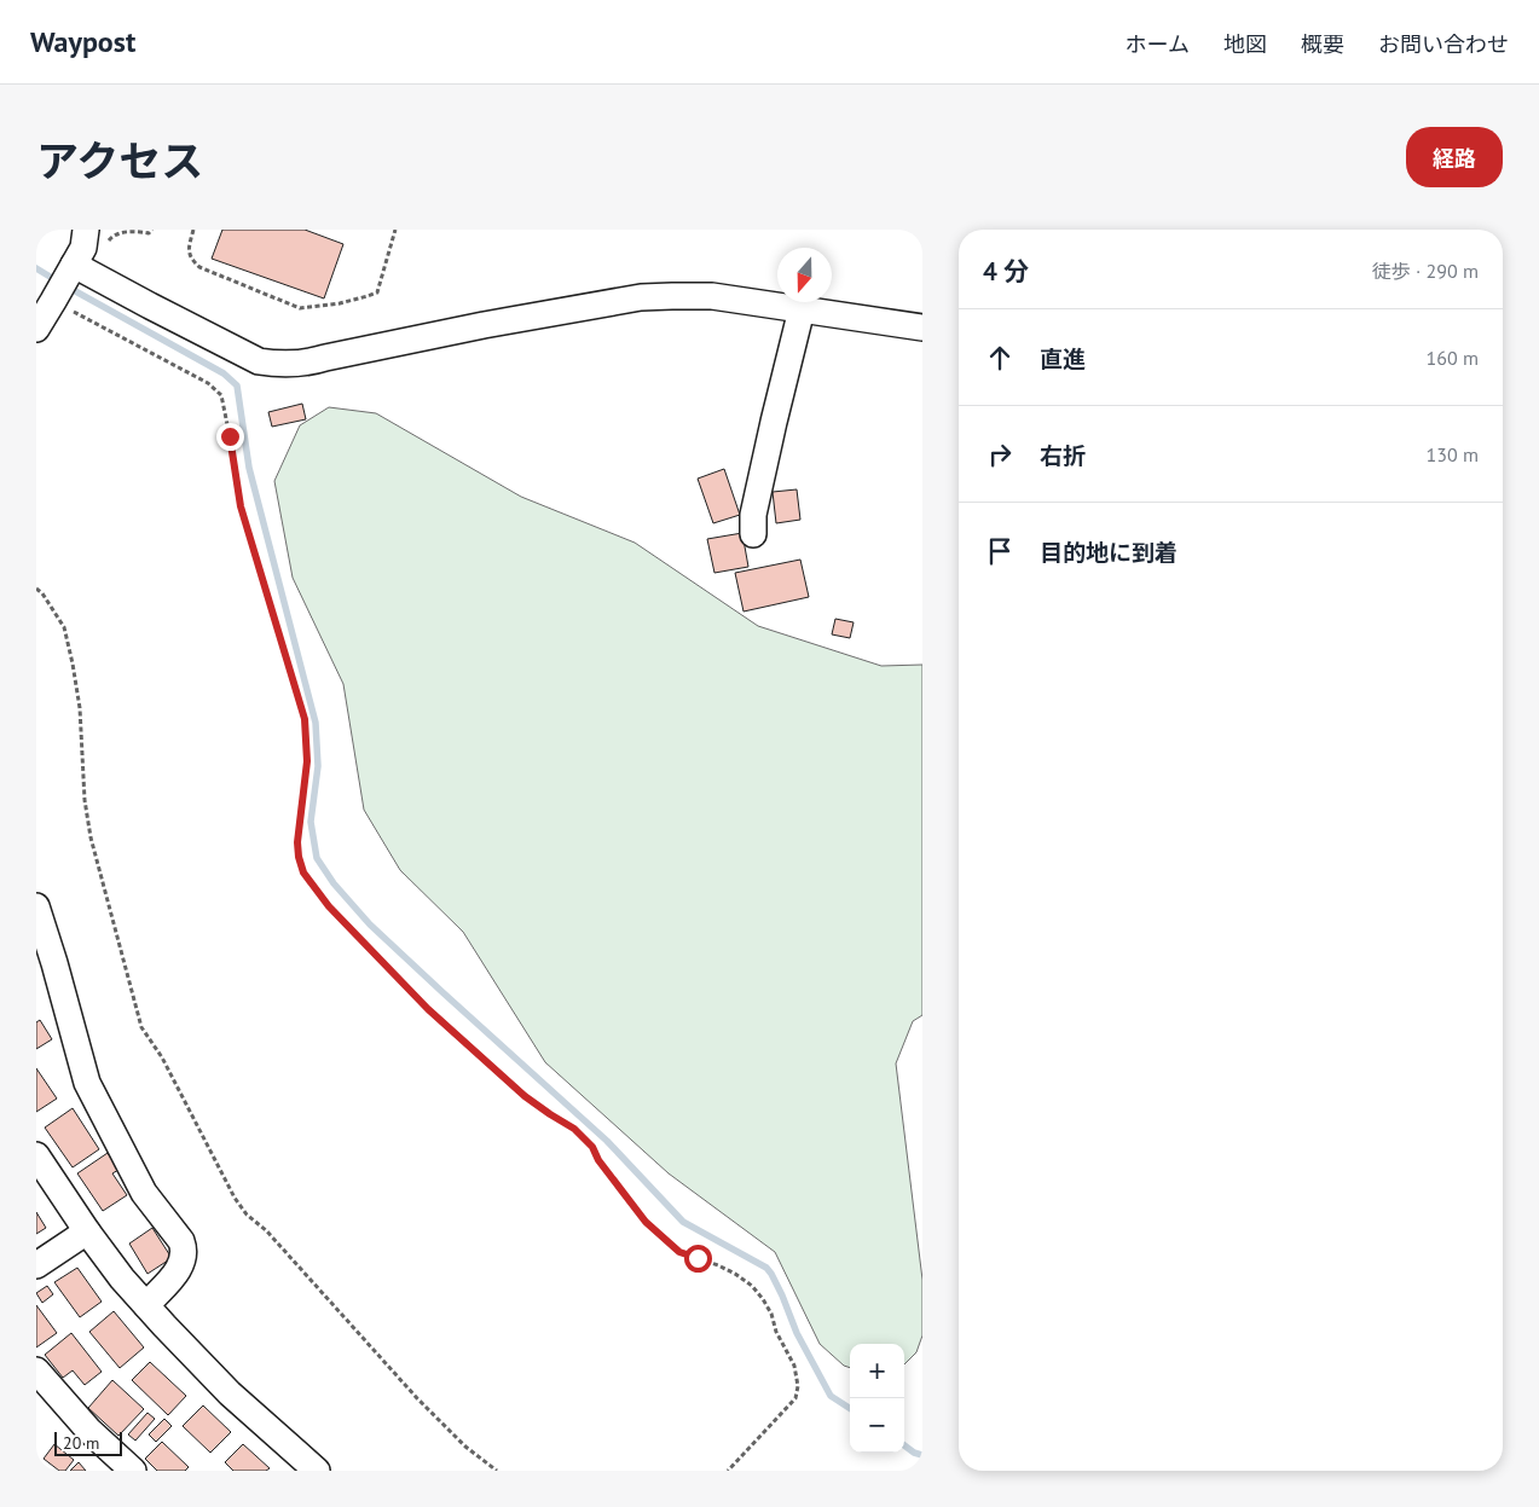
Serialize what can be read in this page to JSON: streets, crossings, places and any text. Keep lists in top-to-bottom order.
{
  "scale_bar": "20 m",
  "north": "bottom",
  "page": {
    "header": "Waypost",
    "nav": [
      "ホーム",
      "地図",
      "概要",
      "お問い合わせ"
    ],
    "title": "アクセス",
    "buttons": "経路",
    "heading": ["4 分", "徒歩 · 290 m"],
    "list": [
      ["直進", "160 m"],
      ["右折", "130 m"],
      "目的地に到着"
    ],
    "map_buttons": ["+", "−"],
    "scale": "20 m"
  }
}
